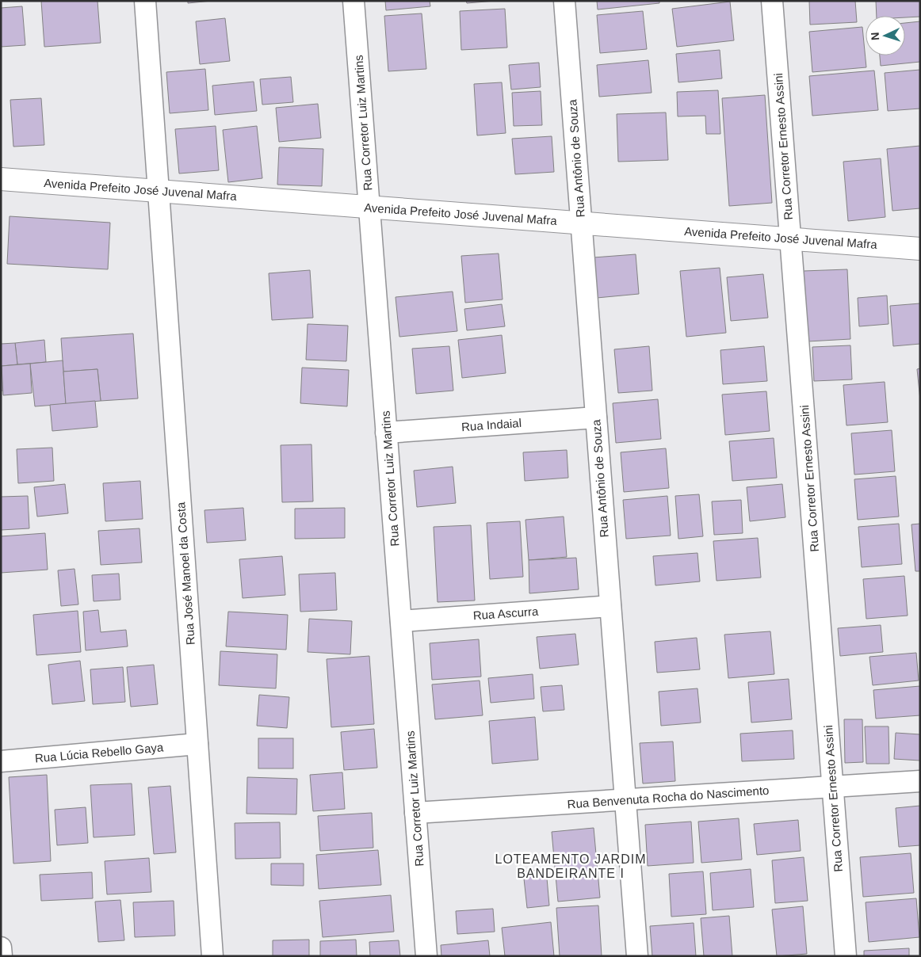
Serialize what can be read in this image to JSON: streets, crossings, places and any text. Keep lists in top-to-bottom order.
{
  "streets": {
    "main road": ["Avenida Prefeito José Juvenal Mafra"],
    "street": [
      "Rua Corretor Luiz Martins",
      "Rua Corretor Ernesto Assini",
      "Rua Antônio de Souza",
      "Rua Indaial",
      "Rua José Manoel da Costa",
      "Rua Ascurra",
      "Rua Lúcia Rebello Gaya",
      "Rua Benvenuta Rocha do Nascimento"
    ]
  },
  "crossings": [
    ["Rua Corretor Luiz Martins", "Avenida Prefeito José Juvenal Mafra"],
    ["Rua Corretor Luiz Martins", "Rua Indaial"],
    ["Rua Corretor Luiz Martins", "Rua Ascurra"],
    ["Rua Corretor Luiz Martins", "Rua Benvenuta Rocha do Nascimento"],
    ["Rua Corretor Ernesto Assini", "Avenida Prefeito José Juvenal Mafra"],
    ["Rua Corretor Ernesto Assini", "Rua Benvenuta Rocha do Nascimento"],
    ["Rua Antônio de Souza", "Avenida Prefeito José Juvenal Mafra"],
    ["Rua Antônio de Souza", "Rua Indaial"],
    ["Rua Antônio de Souza", "Rua Ascurra"],
    ["Rua Antônio de Souza", "Rua Benvenuta Rocha do Nascimento"],
    ["Avenida Prefeito José Juvenal Mafra", "Rua José Manoel da Costa"],
    ["Rua José Manoel da Costa", "Rua Lúcia Rebello Gaya"]
  ],
  "districts": ["LOTEAMENTO JARDIM BANDEIRANTE I"],
  "north": "left"
}
